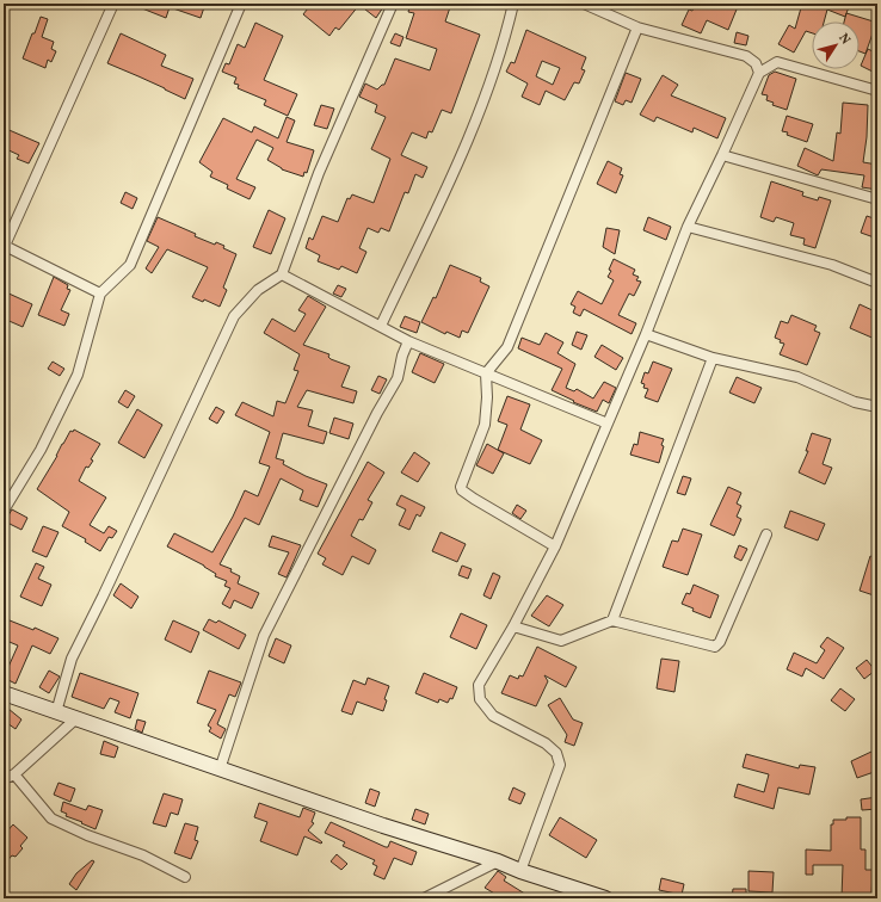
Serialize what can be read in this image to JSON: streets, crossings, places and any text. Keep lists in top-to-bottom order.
{
  "north": "top right"
}
